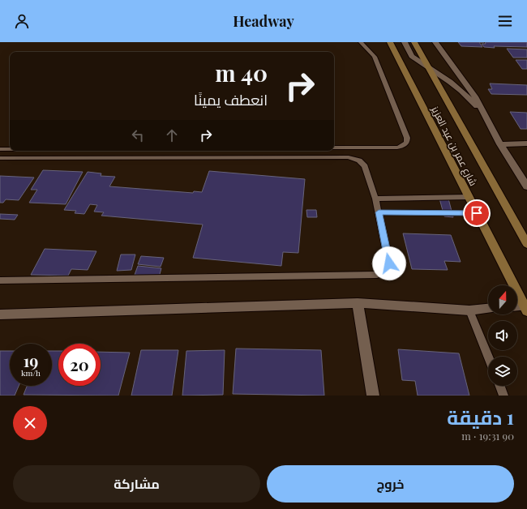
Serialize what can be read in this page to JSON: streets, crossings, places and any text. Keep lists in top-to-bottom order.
{
  "streets": {
    "main road": ["شارع عمر بن عبد العزيز"]
  },
  "north": "top",
  "page": {
    "header": "Headway",
    "turn": ["40 m", "انعطف يمينًا"],
    "speed": "19 km/h",
    "limit": "20",
    "heading": ["1 دقيقة", "90 m · 19:31"],
    "buttons": ["خروج", "مشاركة"]
  }
}
